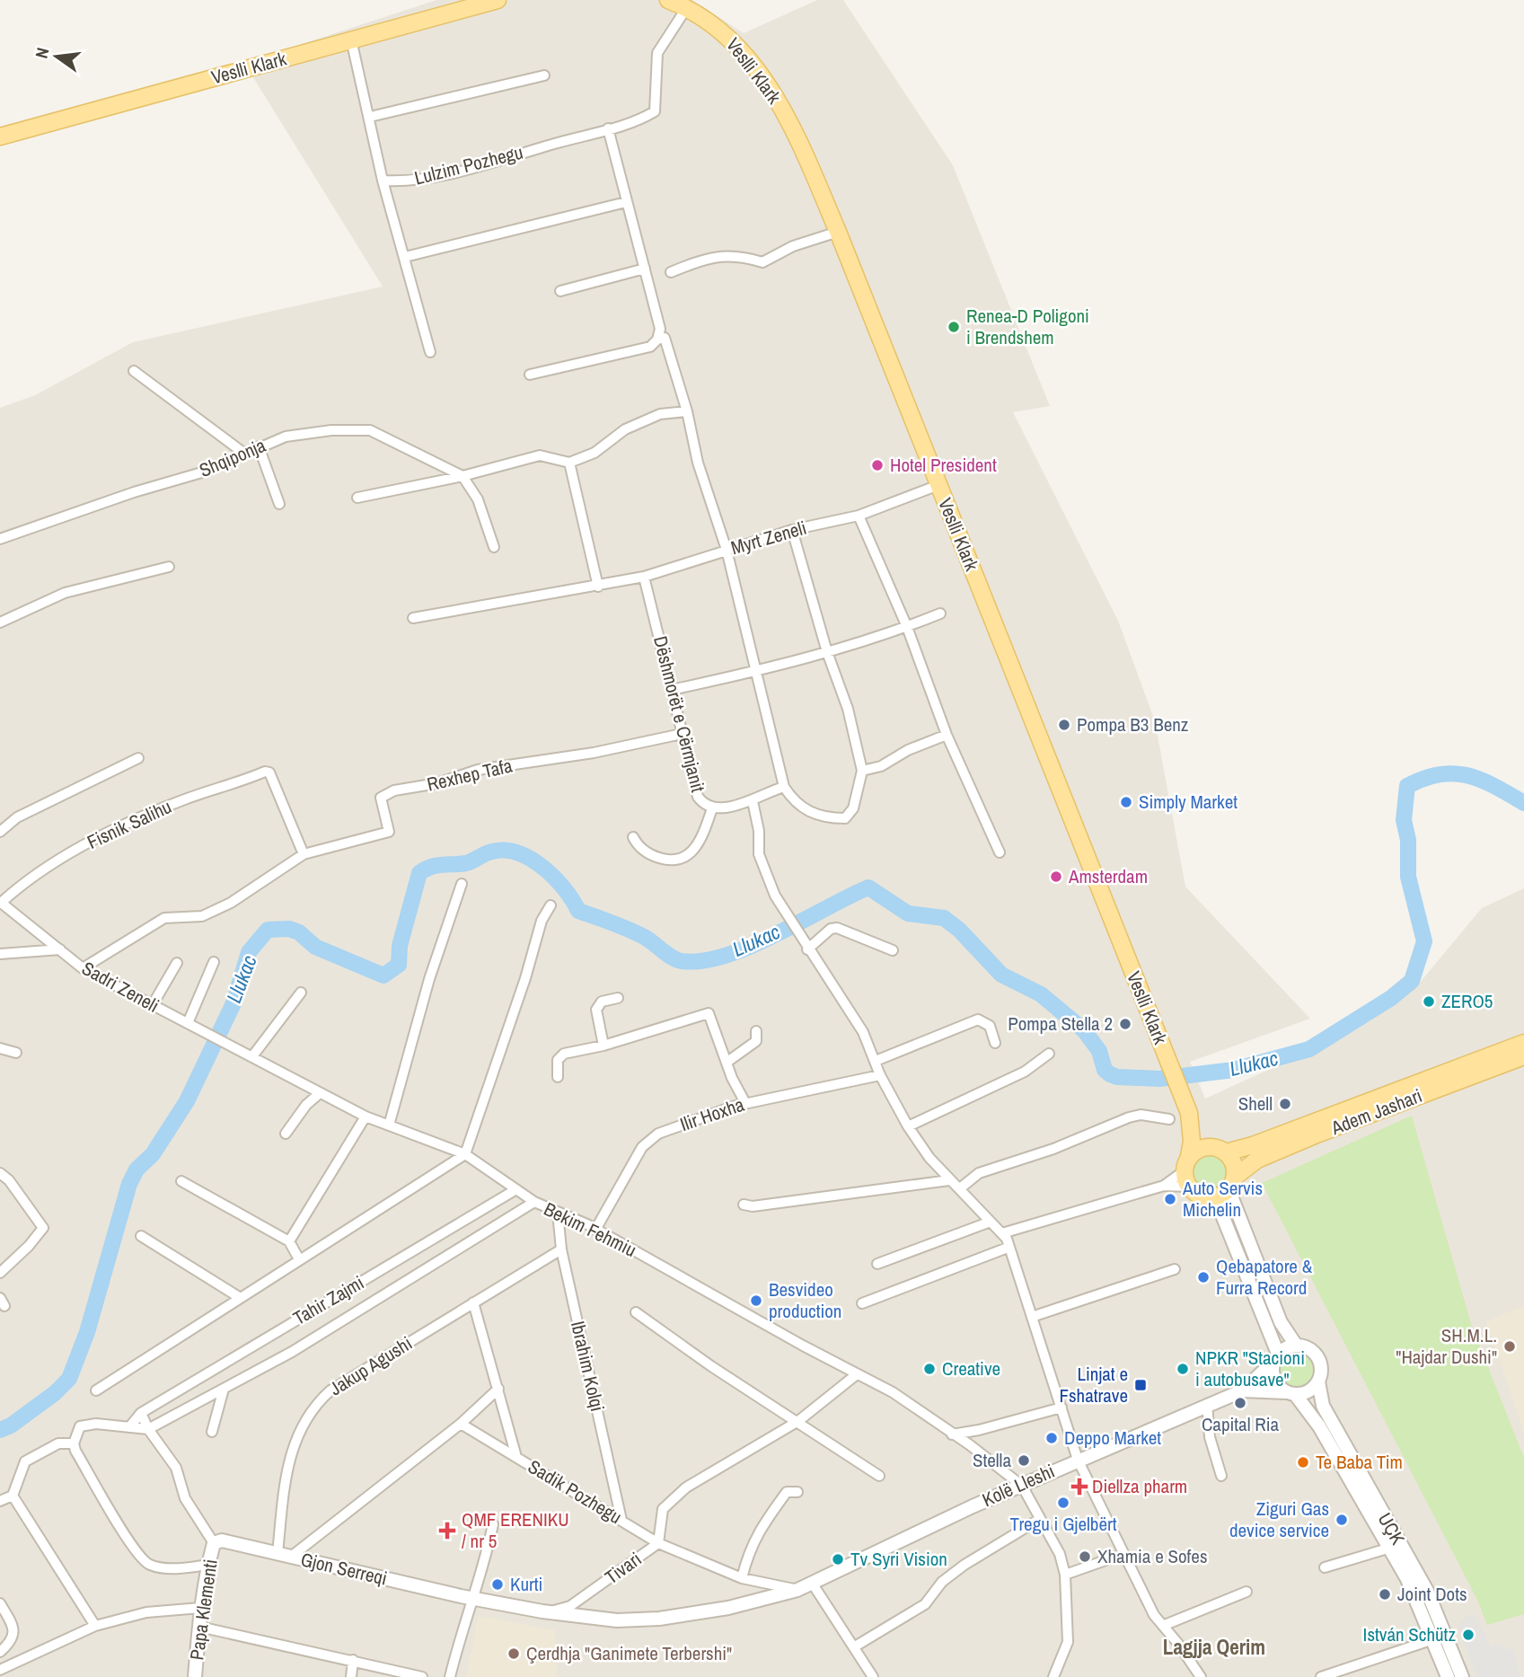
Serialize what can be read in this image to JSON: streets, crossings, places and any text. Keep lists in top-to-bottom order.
{
  "streets": {
    "main road": ["Veslli Klark", "Adem Jashari"],
    "street": [
      "Lulzim Pozhegu",
      "Shqiponja",
      "Myrt Zeneli",
      "Dëshmorët e Cërmjanit",
      "Rexhep Tafa",
      "Fisnik Salihu",
      "Sadri Zeneli",
      "Ilir Hoxha",
      "Bekim Fehmiu",
      "Tahir Zajmi",
      "Jakup Agushi",
      "Ibrahim Kolqi",
      "Kolë Lleshi",
      "Sadik Pozhegu",
      "UÇK",
      "Tivari",
      "Gjon Serreqi",
      "Papa Klementi"
    ]
  },
  "crossings": [
    ["Veslli Klark", "Lulzim Pozhegu"],
    ["Veslli Klark", "Myrt Zeneli"],
    ["Veslli Klark", "Adem Jashari"],
    ["Veslli Klark", "UÇK"],
    ["Myrt Zeneli", "Dëshmorët e Cërmjanit"],
    ["Dëshmorët e Cërmjanit", "Rexhep Tafa"],
    ["Rexhep Tafa", "Fisnik Salihu"],
    ["Rexhep Tafa", "Sadri Zeneli"],
    ["Fisnik Salihu", "Sadri Zeneli"],
    ["Sadri Zeneli", "Bekim Fehmiu"],
    ["Adem Jashari", "UÇK"],
    ["Ilir Hoxha", "Bekim Fehmiu"],
    ["Bekim Fehmiu", "Tahir Zajmi"],
    ["Bekim Fehmiu", "Ibrahim Kolqi"],
    ["Bekim Fehmiu", "Kolë Lleshi"],
    ["Bekim Fehmiu", "Tivari"],
    ["Jakup Agushi", "Ibrahim Kolqi"],
    ["Jakup Agushi", "Gjon Serreqi"],
    ["Ibrahim Kolqi", "Sadik Pozhegu"],
    ["Kolë Lleshi", "Sadik Pozhegu"],
    ["Kolë Lleshi", "Tivari"],
    ["Sadik Pozhegu", "Tivari"],
    ["Tivari", "Gjon Serreqi"],
    ["Gjon Serreqi", "Papa Klementi"]
  ],
  "districts": ["Lagjja Qerim"],
  "water": ["Llukac"],
  "places": {
    "other": [
      "Renea-D Poligoni i Brendshem",
      "Hotel President",
      "Pompa B3 Benz",
      "Simply Market",
      "Amsterdam",
      "ZERO5",
      "Pompa Stella 2",
      "Shell",
      "Auto Servis Michelin",
      "Qebapatore & Furra Record",
      "Besvideo production",
      "SH.M.L. \"Hajdar Dushi\"",
      "Creative",
      "NPKR \"Stacioni i autobusave\"",
      "Capital Ria",
      "Deppo Market",
      "Stella",
      "Te Baba Tim",
      "Tregu i Gjelbërt",
      "Ziguri Gas device service",
      "Xhamia e Sofes",
      "Tv Syri Vision",
      "Kurti",
      "Joint Dots",
      "István Schütz",
      "Çerdhja \"Ganimete Terbershi\""
    ],
    "transit": ["Linjat e Fshatrave"],
    "health": ["Diellza pharm", "QMF ERENIKU / nr 5"]
  },
  "north": "left"
}
